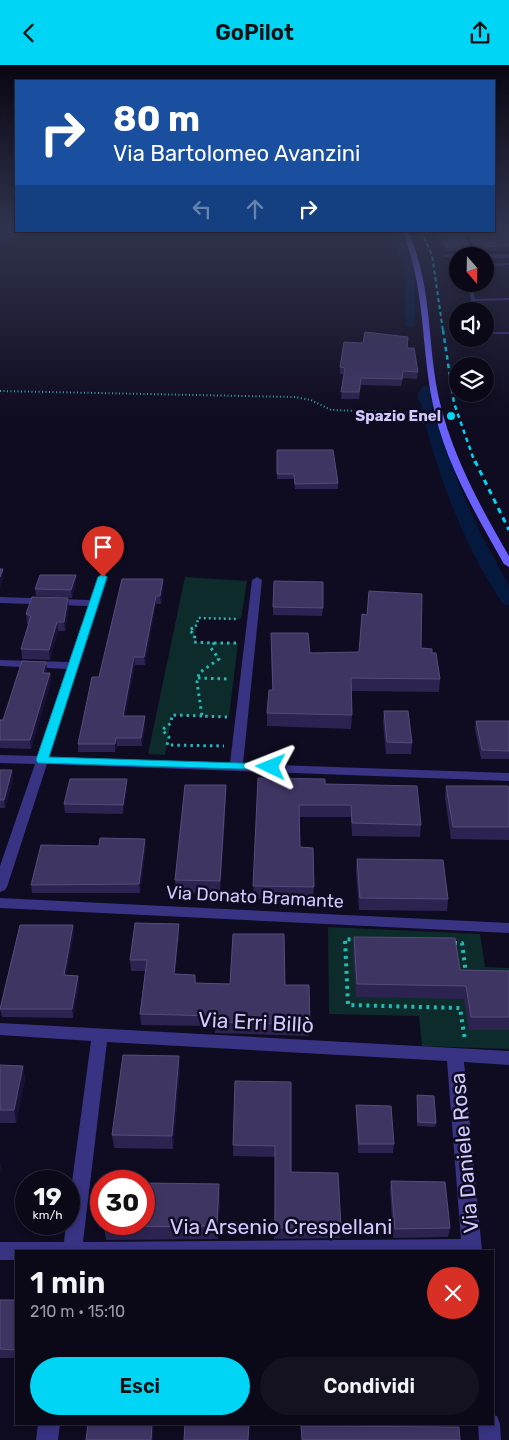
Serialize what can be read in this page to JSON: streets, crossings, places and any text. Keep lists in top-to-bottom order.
{
  "streets": {
    "street": [
      "Via Donato Bramante",
      "Via Erri Billò",
      "Via Daniele Rosa",
      "Via Arsenio Crespellani"
    ]
  },
  "crossings": [
    ["Via Erri Billò", "Via Daniele Rosa"]
  ],
  "places": ["Spazio Enel"],
  "north": "bottom",
  "page": {
    "header": "GoPilot",
    "turn": ["80 m", "Via Bartolomeo Avanzini"],
    "speed": "19 km/h",
    "limit": "30",
    "heading": ["1 min", "210 m · 15:10"],
    "buttons": ["Esci", "Condividi"]
  }
}
